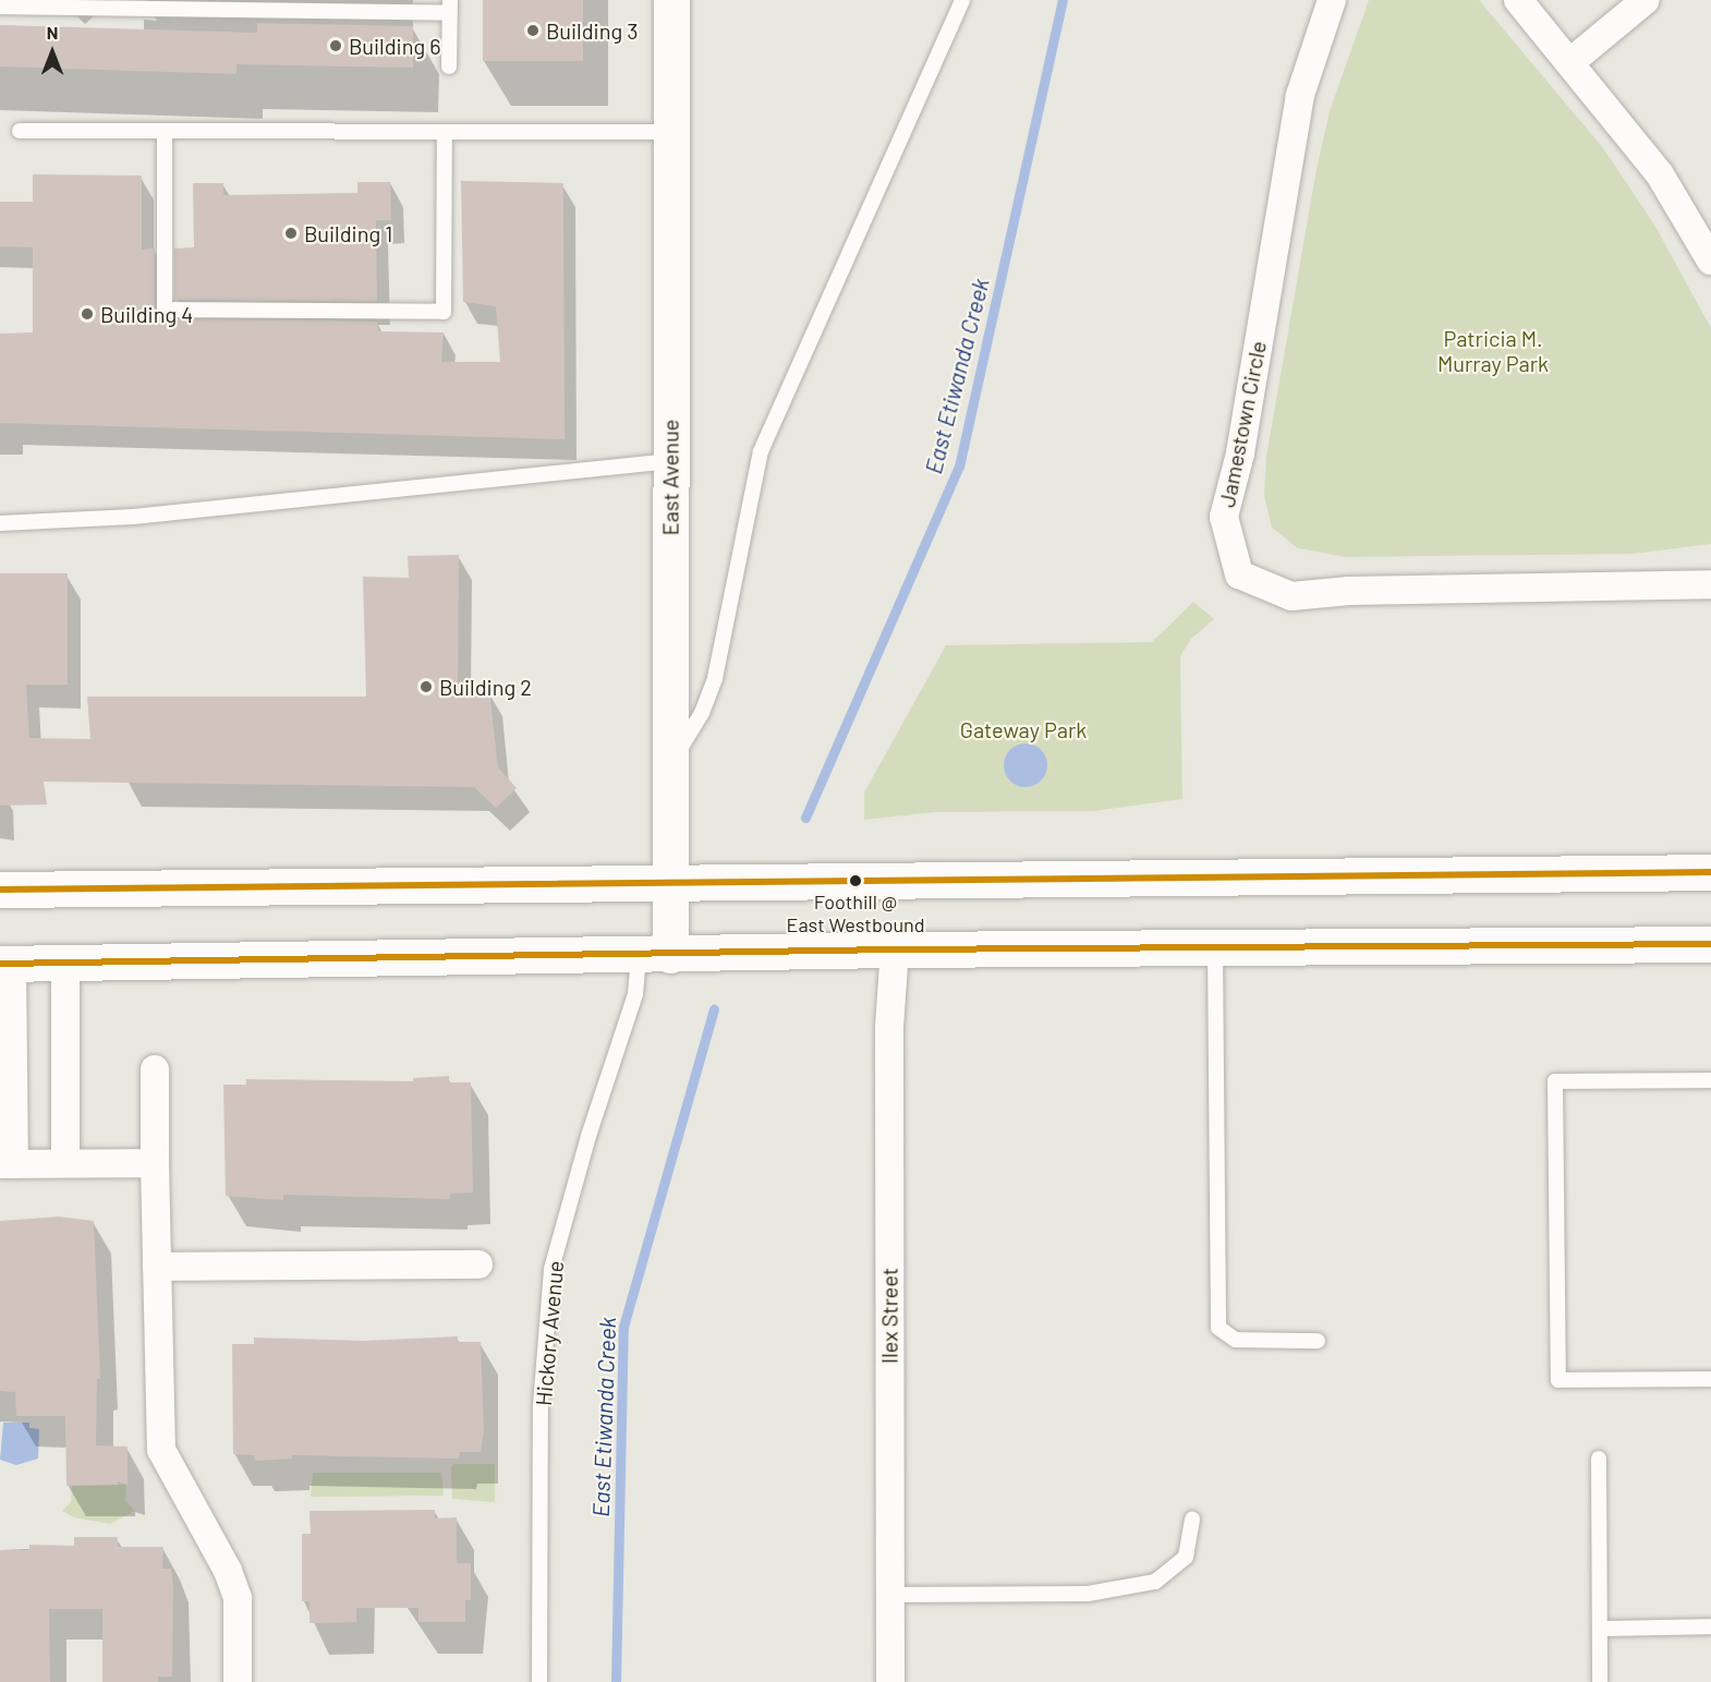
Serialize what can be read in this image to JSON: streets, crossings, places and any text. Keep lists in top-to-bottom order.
{
  "streets": {
    "main road": ["East Avenue"],
    "street": ["Jamestown Circle", "Ilex Street"],
    "lane": ["Hickory Avenue"]
  },
  "crossings": [
    ["East Avenue", "Hickory Avenue"]
  ],
  "water": ["East Etiwanda Creek"],
  "parks": ["Patricia M. Murray Park", "Gateway Park"],
  "places": [
    "Building 3",
    "Building 6",
    "Building 1",
    "Building 4",
    "Building 2",
    "Foothill @ East Westbound"
  ],
  "north": "top"
}
